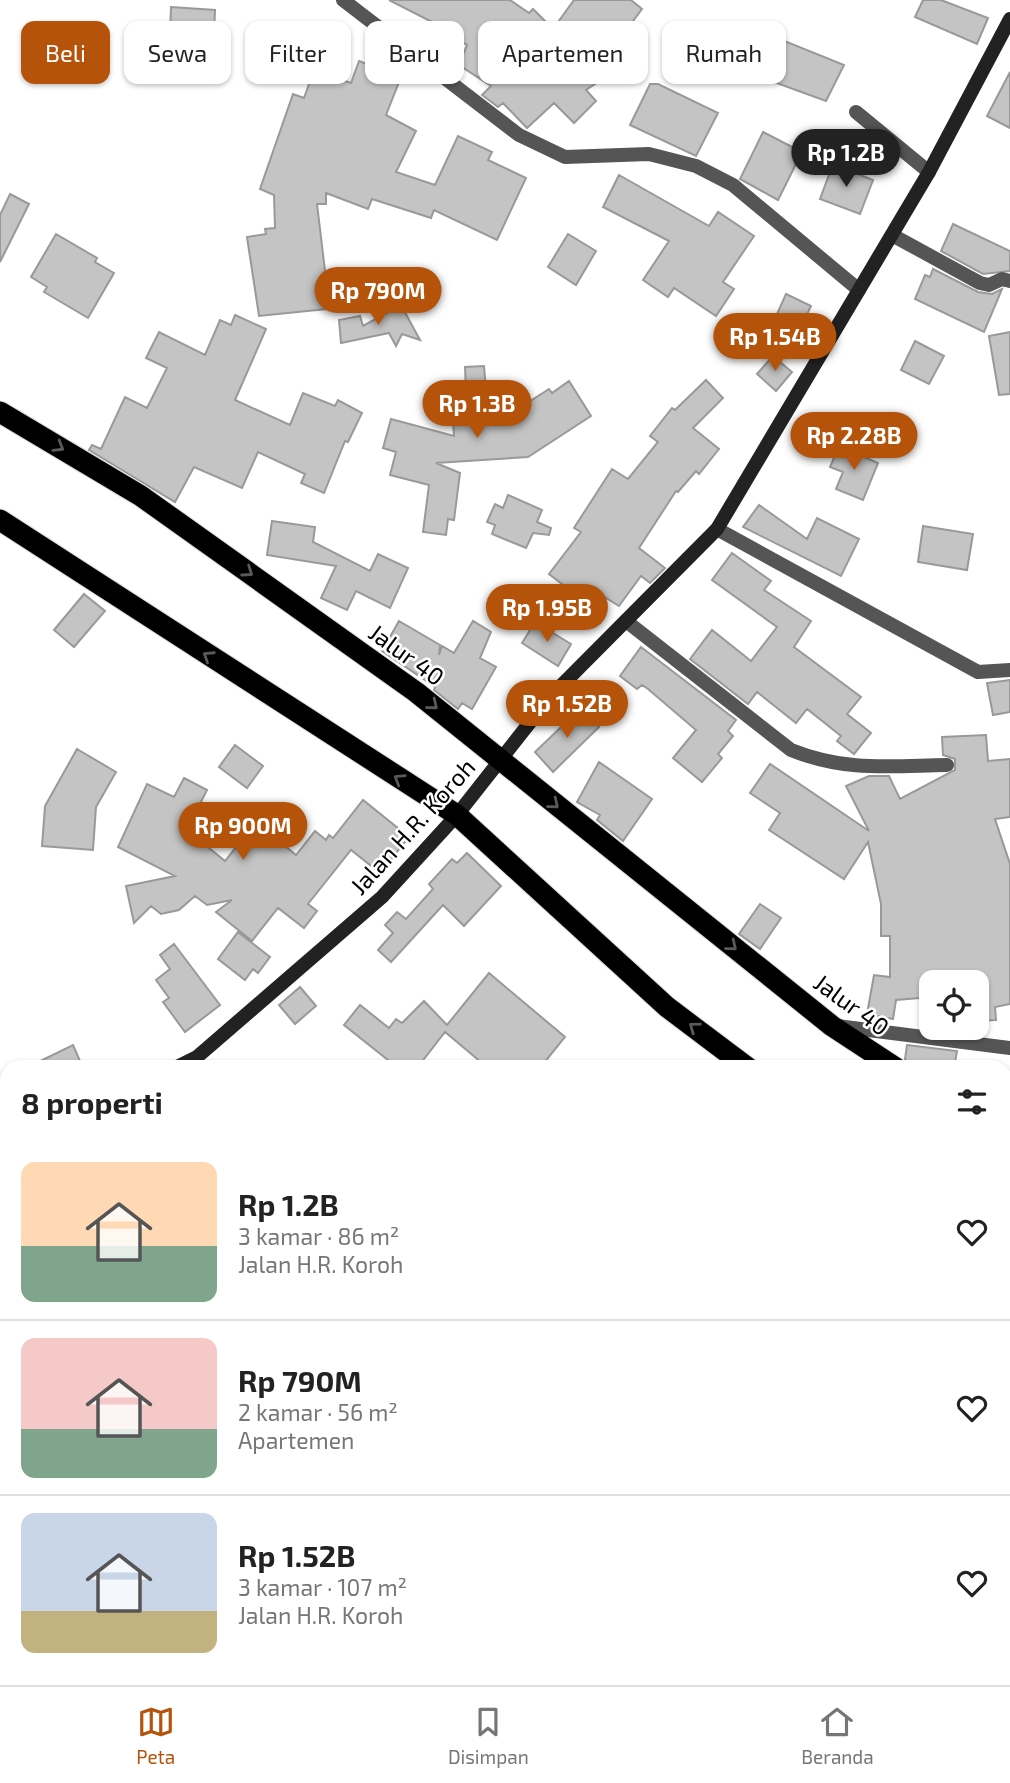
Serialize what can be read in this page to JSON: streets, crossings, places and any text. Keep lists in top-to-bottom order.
{
  "streets": {
    "highway": ["Jalur 40"],
    "main road": ["Jalan H.R. Koroh"]
  },
  "crossings": [
    ["Jalur 40", "Jalan H.R. Koroh"]
  ],
  "page": {
    "chip": [
      "Beli",
      "Sewa",
      "Filter",
      "Baru",
      "Apartemen",
      "Rumah"
    ],
    "price": [
      "Rp 1.2B",
      "Rp 790M",
      "Rp 1.54B",
      "Rp 1.3B",
      "Rp 2.28B",
      "Rp 1.95B",
      "Rp 1.52B",
      "Rp 900M"
    ],
    "heading": "8 properti",
    "list": [
      {
        "name": "Rp 1.2B",
        "note": "3 kamar · 86 m² · Jalan H.R. Koroh"
      },
      {
        "name": "Rp 790M",
        "note": "2 kamar · 56 m² · Apartemen"
      },
      {
        "name": "Rp 1.52B",
        "note": "3 kamar · 107 m² · Jalan H.R. Koroh"
      }
    ],
    "tabs": ["Peta", "Disimpan", "Beranda"]
  }
}
